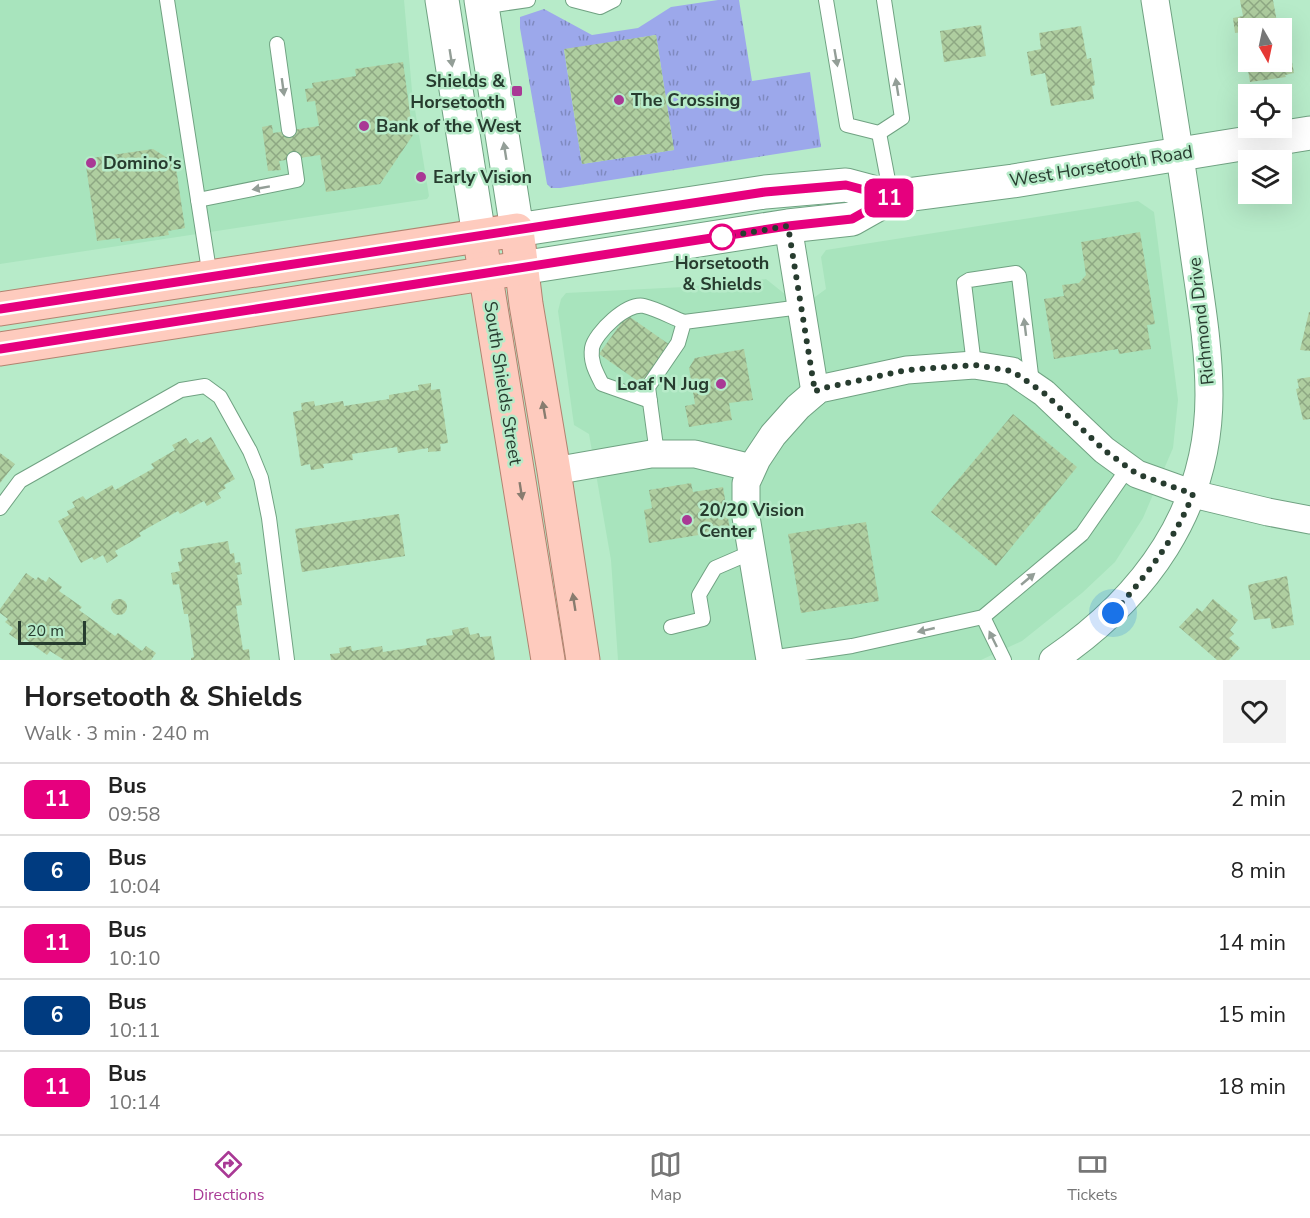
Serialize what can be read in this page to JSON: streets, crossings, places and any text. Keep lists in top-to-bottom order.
{
  "streets": {
    "main road": ["West Horsetooth Road", "South Shields Street"],
    "street": ["Richmond Drive"]
  },
  "crossings": [
    ["West Horsetooth Road", "Richmond Drive"],
    ["West Horsetooth Road", "South Shields Street"]
  ],
  "places": {
    "transit": ["Shields & Horsetooth"],
    "other": [
      "The Crossing",
      "Bank of the West",
      "Domino's",
      "Early Vision",
      "Horsetooth & Shields",
      "Loaf 'N Jug",
      "20/20 Vision Center"
    ]
  },
  "lines": ["bus line 11"],
  "scale_bar": "20 m",
  "north": "bottom",
  "page": {
    "on_map": "11",
    "scale": "20 m",
    "heading": ["Horsetooth & Shields", "Walk · 3 min · 240 m"],
    "list": [
      {
        "mark": "11",
        "name": "Bus",
        "note": "09:58",
        "value": "2 min"
      },
      {
        "mark": "6",
        "name": "Bus",
        "note": "10:04",
        "value": "8 min"
      },
      {
        "mark": "11",
        "name": "Bus",
        "note": "10:10",
        "value": "14 min"
      },
      {
        "mark": "6",
        "name": "Bus",
        "note": "10:11",
        "value": "15 min"
      },
      {
        "mark": "11",
        "name": "Bus",
        "note": "10:14",
        "value": "18 min"
      }
    ],
    "tabs": ["Directions", "Map", "Tickets"]
  }
}
